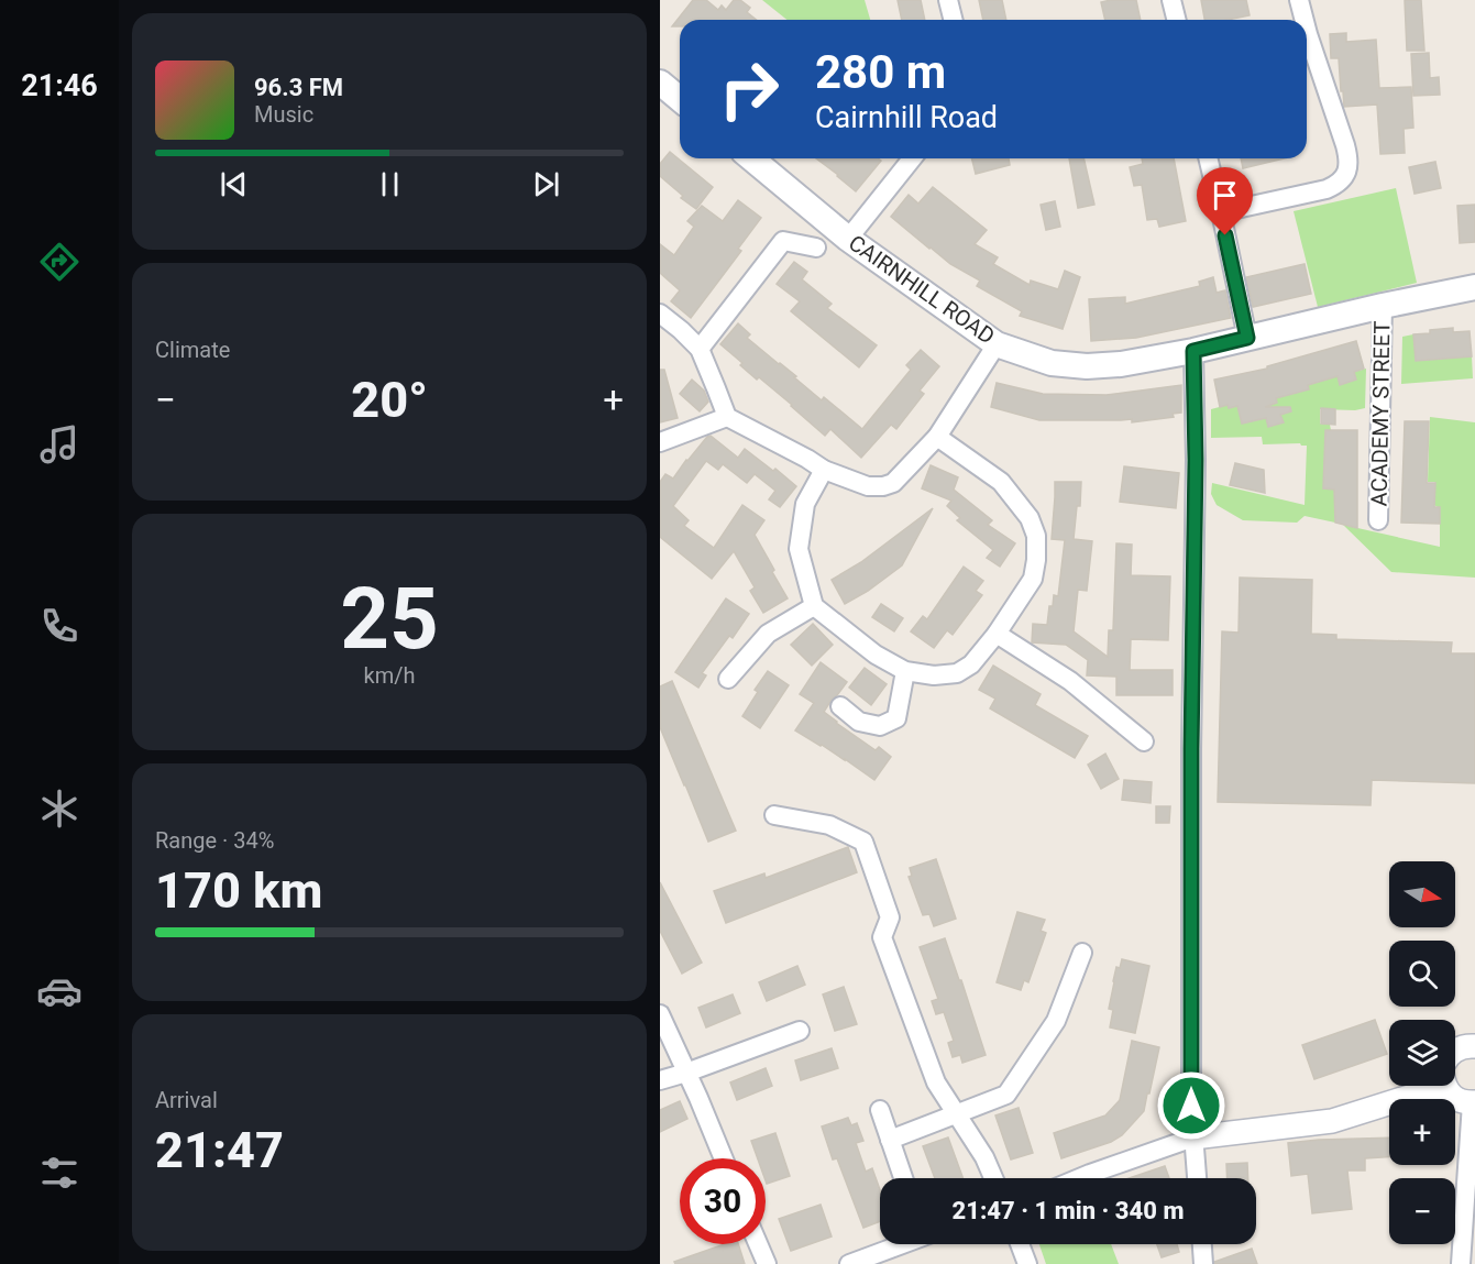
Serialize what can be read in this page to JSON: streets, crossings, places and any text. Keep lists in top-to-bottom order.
{
  "streets": {
    "main road": ["CAIRNHILL ROAD"],
    "street": ["ACADEMY STREET"]
  },
  "crossings": [
    ["CAIRNHILL ROAD", "ACADEMY STREET"]
  ],
  "north": "right",
  "page": {
    "tabs": "21:46",
    "turn": ["280 m", "Cairnhill Road"],
    "song": ["96.3 FM", "Music"],
    "tile": [
      "Climate",
      ["25", "km/h"],
      ["Range · 34%", "170 km"],
      ["Arrival", "21:47"]
    ],
    "heat": ["−", "20°", "+"],
    "map_buttons": ["+", "−"],
    "limit": "30",
    "trip": "21:47 · 1 min · 340 m"
  }
}
